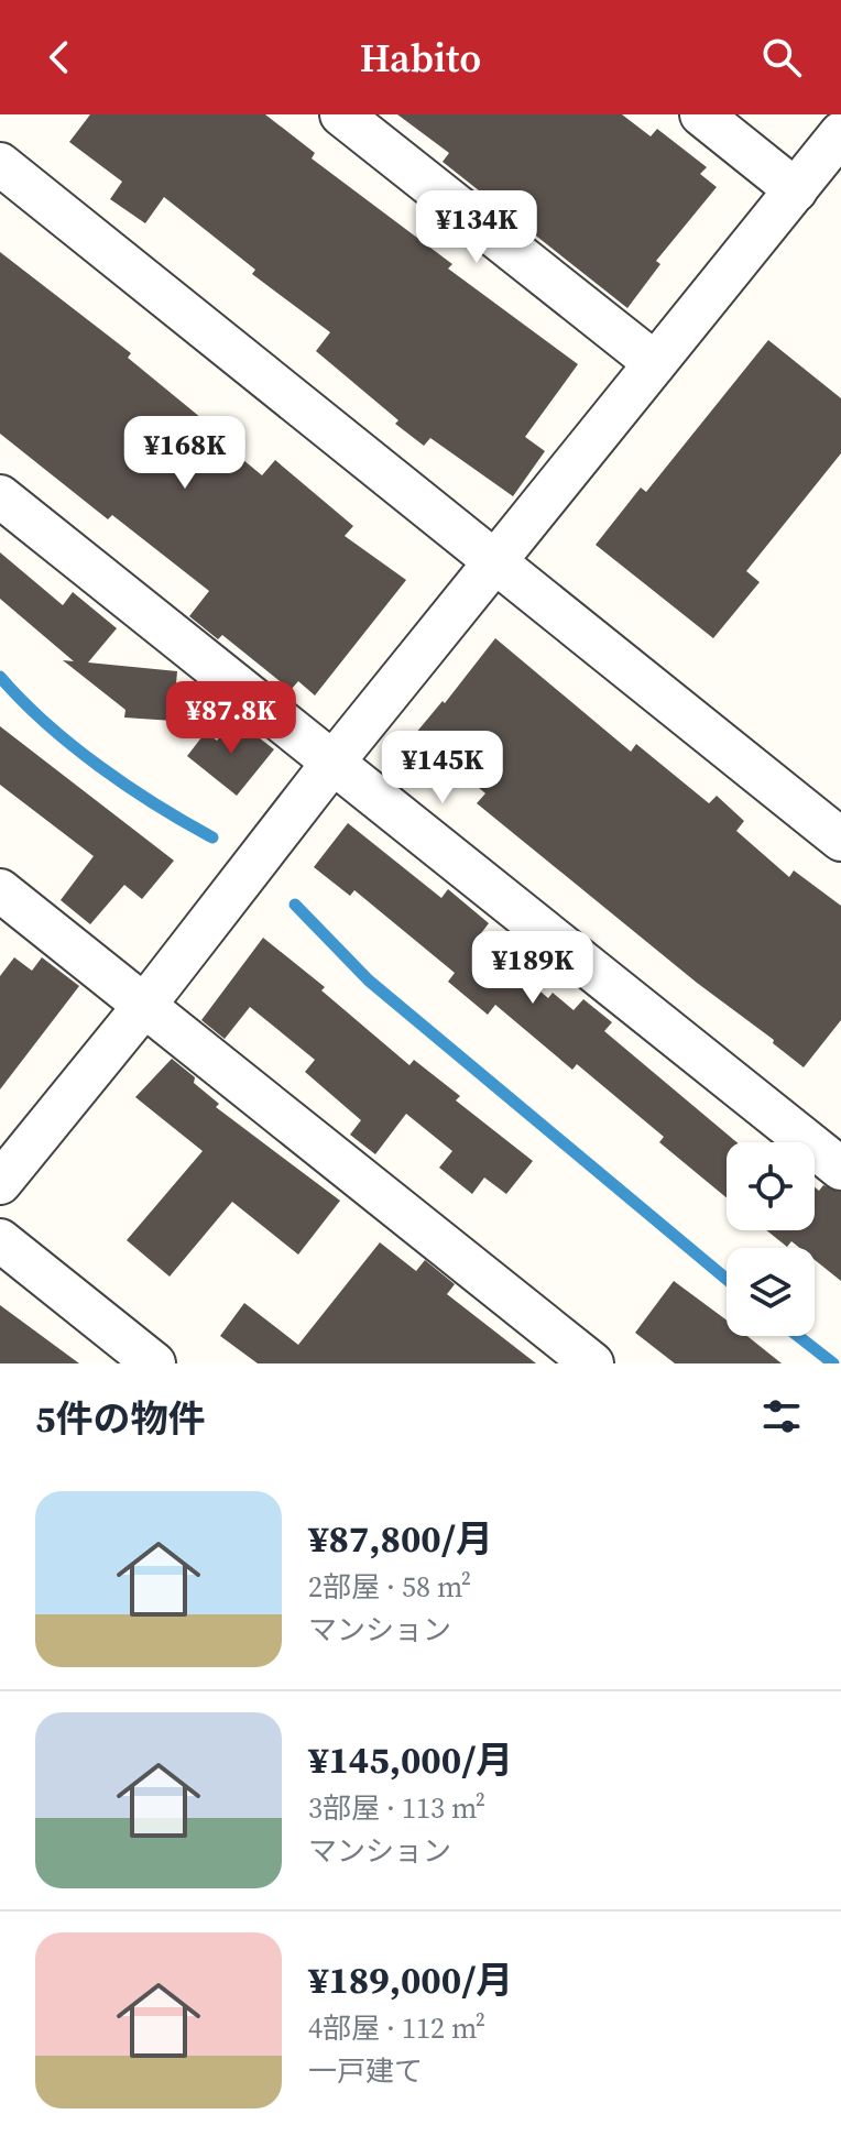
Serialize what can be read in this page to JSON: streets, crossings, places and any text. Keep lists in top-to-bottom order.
{
  "page": {
    "header": "Habito",
    "price": [
      "¥134K",
      "¥168K",
      "¥87.8K",
      "¥145K",
      "¥189K"
    ],
    "heading": "5件の物件",
    "list": [
      {
        "name": "¥87,800/月",
        "note": "2部屋 · 58 m² · マンション"
      },
      {
        "name": "¥145,000/月",
        "note": "3部屋 · 113 m² · マンション"
      },
      {
        "name": "¥189,000/月",
        "note": "4部屋 · 112 m² · 一戸建て"
      }
    ]
  }
}
